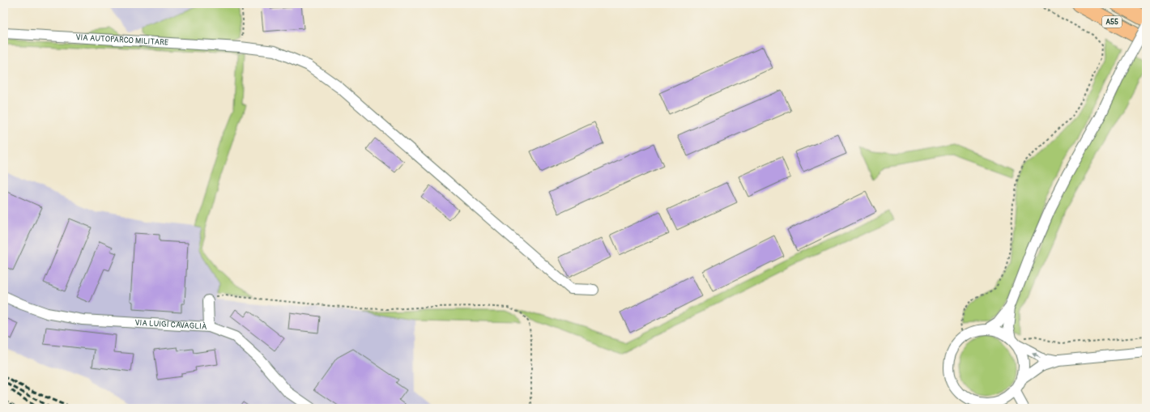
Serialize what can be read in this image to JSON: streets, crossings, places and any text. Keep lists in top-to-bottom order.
{
  "streets": {
    "highway": ["A55"],
    "street": ["VIA AUTOPARCO MILITARE", "VIA LUIGI CAVAGLIÀ"]
  }
}
